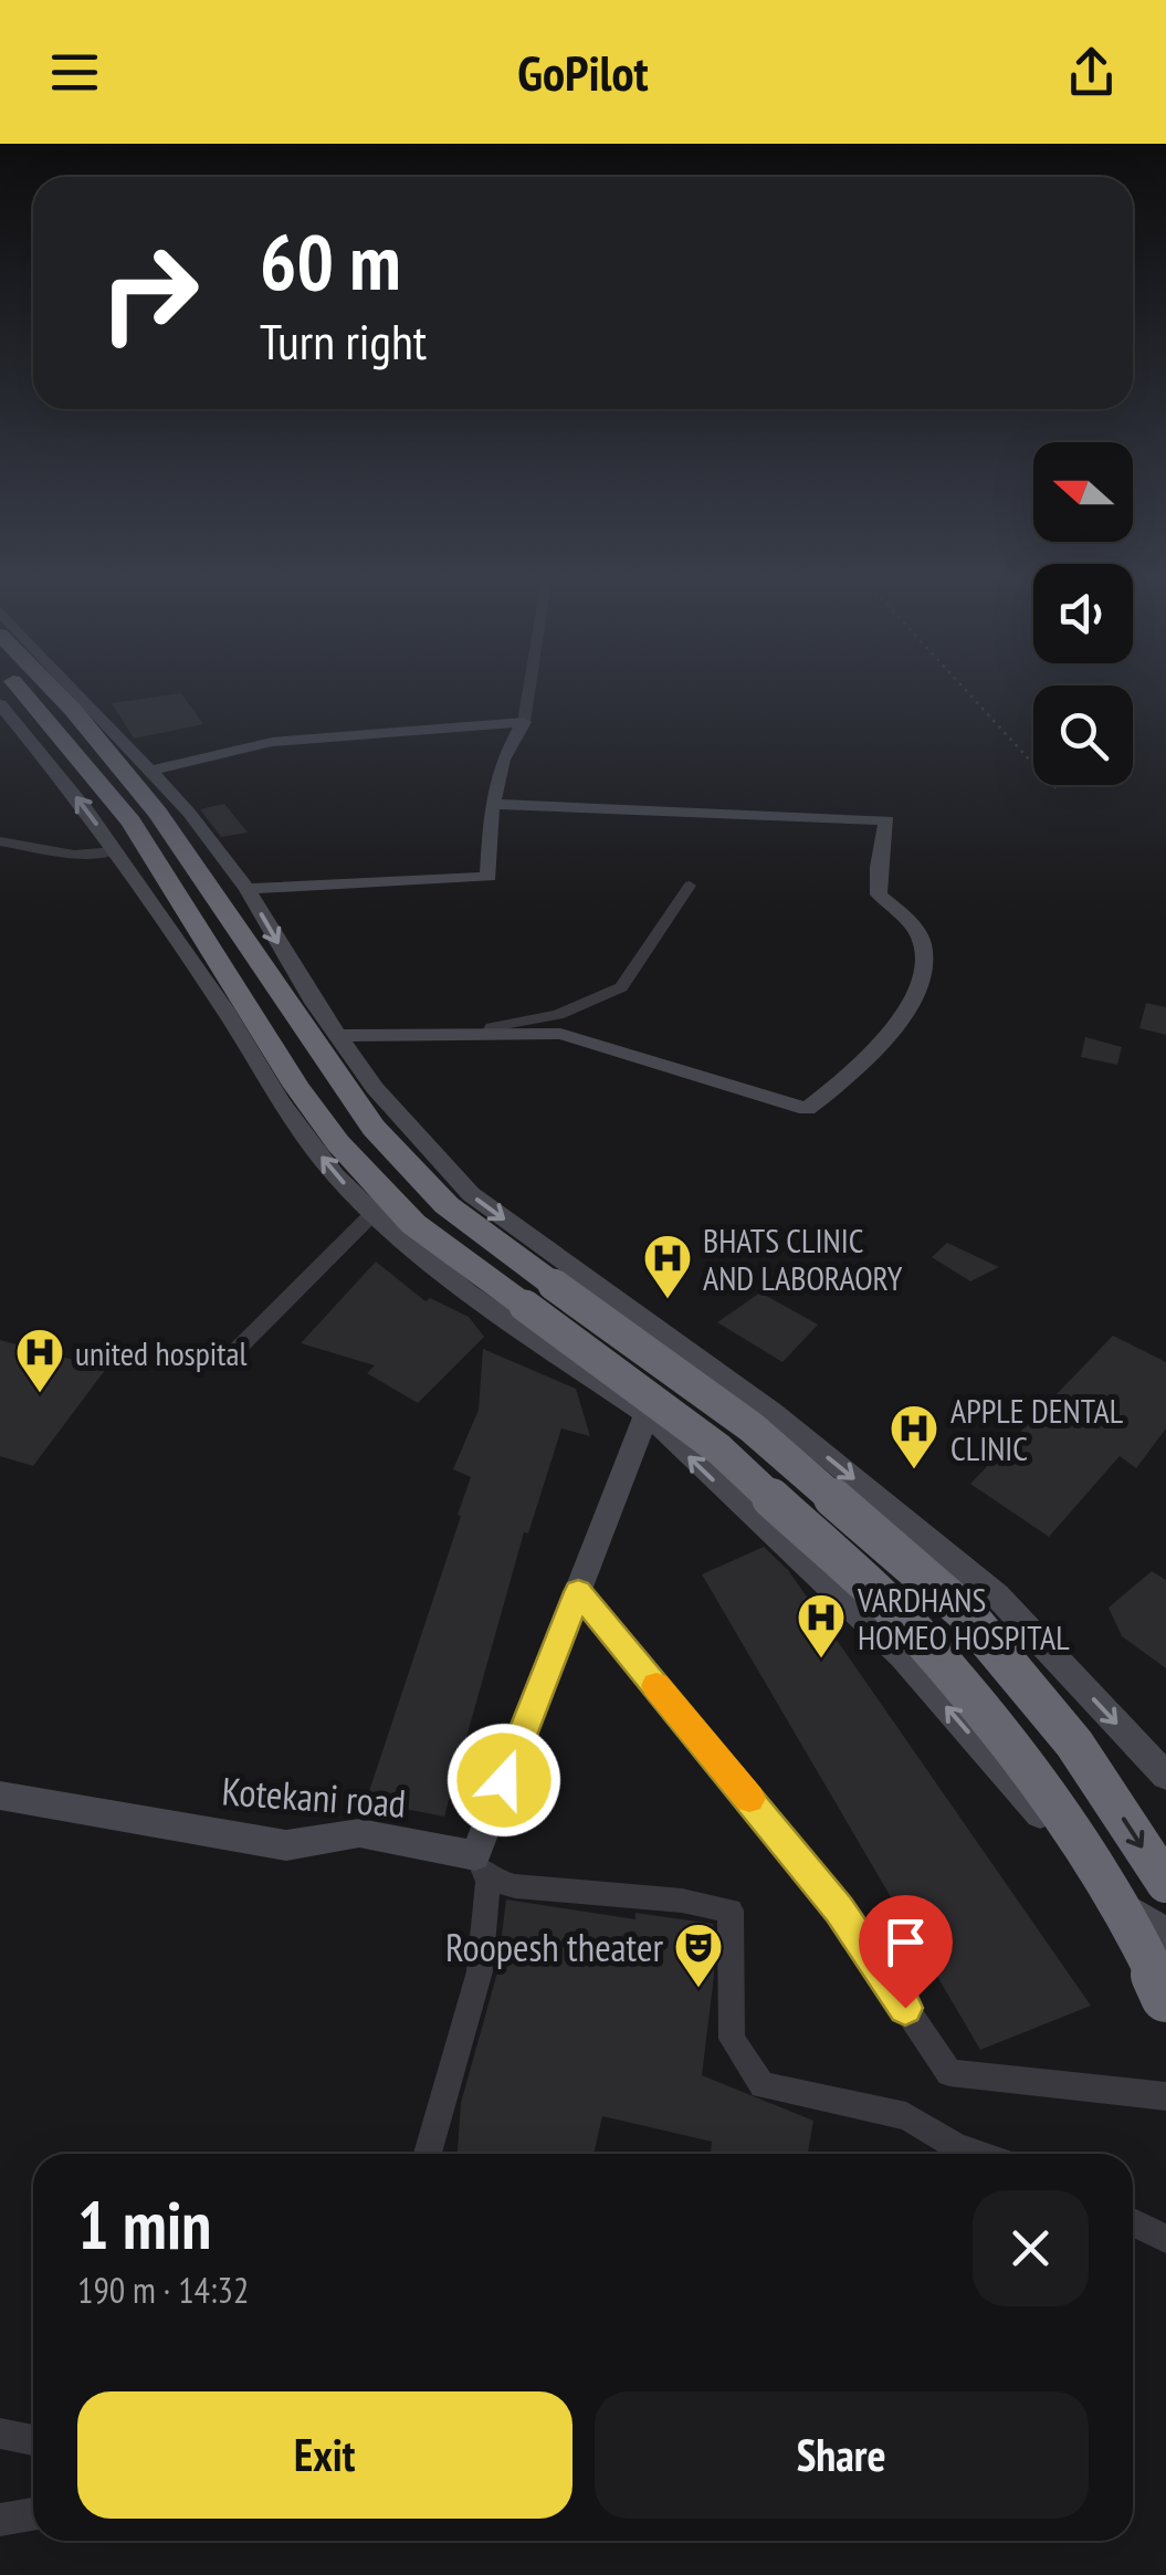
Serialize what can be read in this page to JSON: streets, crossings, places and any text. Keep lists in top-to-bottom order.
{
  "streets": {
    "street": ["Kotekani road"]
  },
  "places": {
    "hospital": [
      "BHATS CLINIC AND LABORAORY",
      "united hospital",
      "APPLE DENTAL CLINIC",
      "VARDHANS HOMEO HOSPITAL"
    ],
    "theatre": ["Roopesh theater"]
  },
  "north": "left",
  "page": {
    "header": "GoPilot",
    "turn": ["60 m", "Turn right"],
    "heading": ["1 min", "190 m · 14:32"],
    "buttons": ["Exit", "Share"]
  }
}
